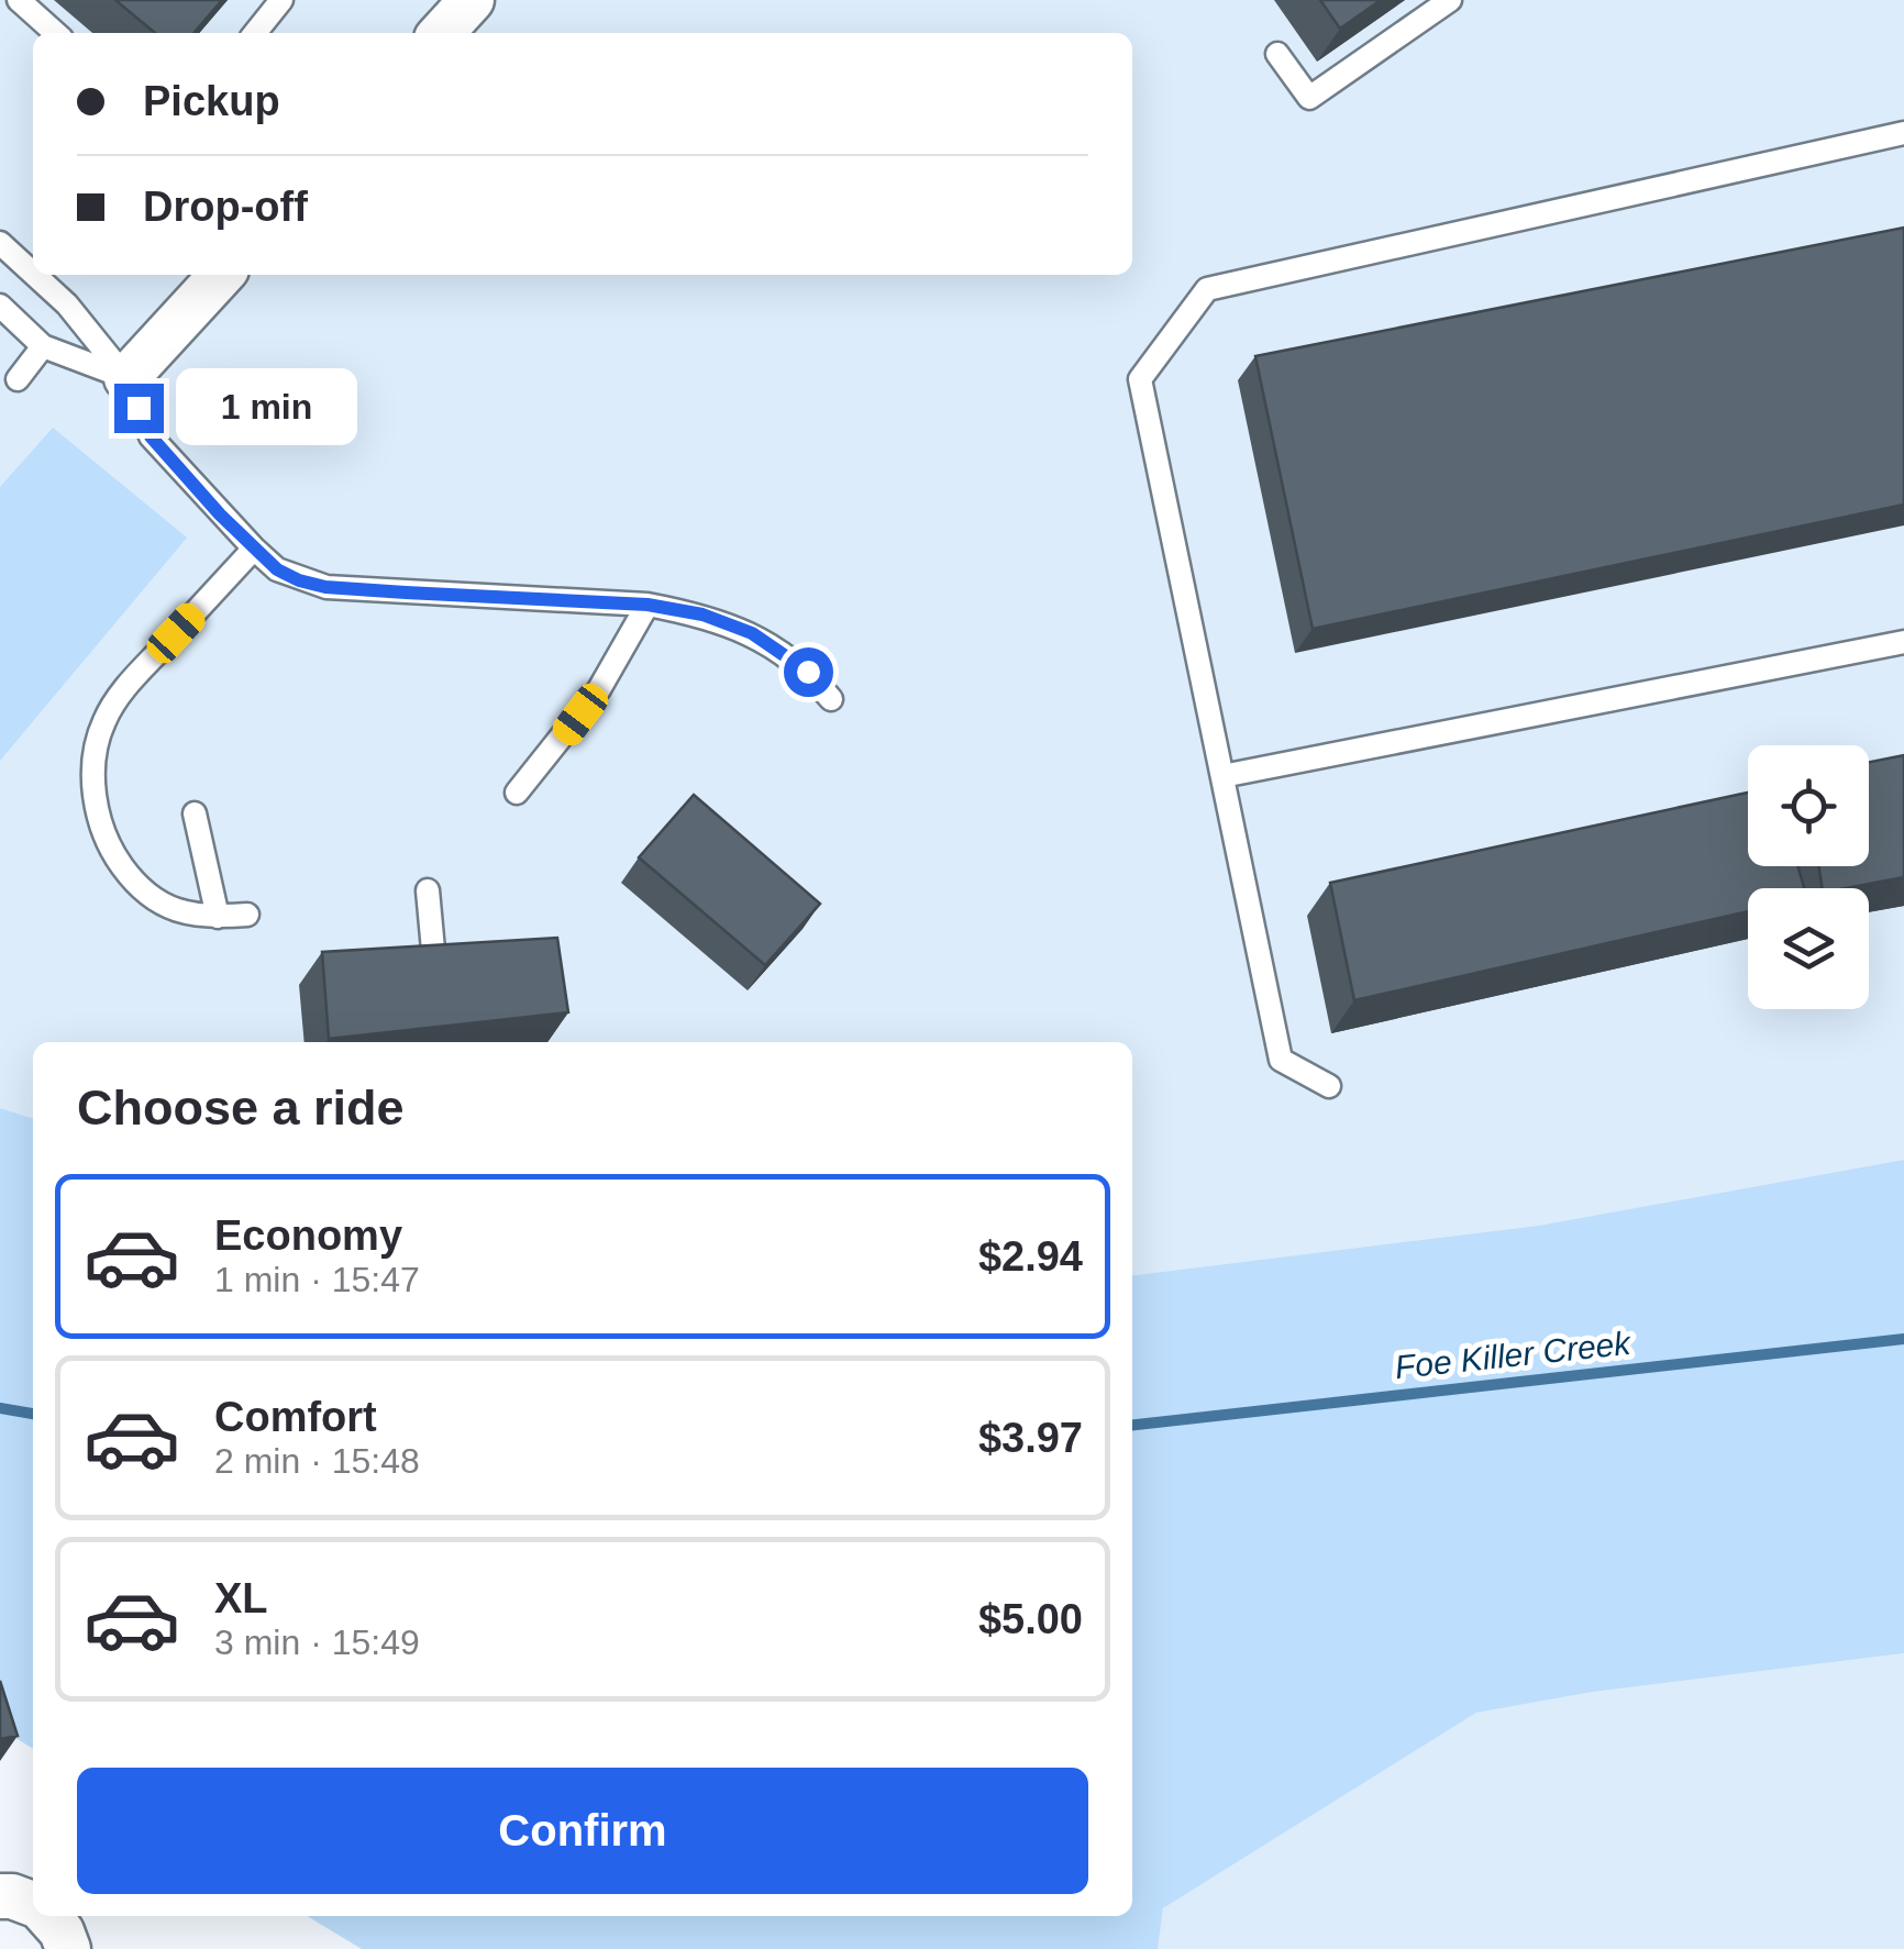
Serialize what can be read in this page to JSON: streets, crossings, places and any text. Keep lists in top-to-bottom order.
{
  "water": ["Foe Killer Creek"],
  "page": {
    "banner": ["Pickup", "Drop-off"],
    "bubble": "1 min",
    "heading": "Choose a ride",
    "list": [
      {
        "name": "Economy",
        "note": "1 min · 15:47",
        "value": "$2.94"
      },
      {
        "name": "Comfort",
        "note": "2 min · 15:48",
        "value": "$3.97"
      },
      {
        "name": "XL",
        "note": "3 min · 15:49",
        "value": "$5.00"
      }
    ],
    "buttons": "Confirm"
  }
}
